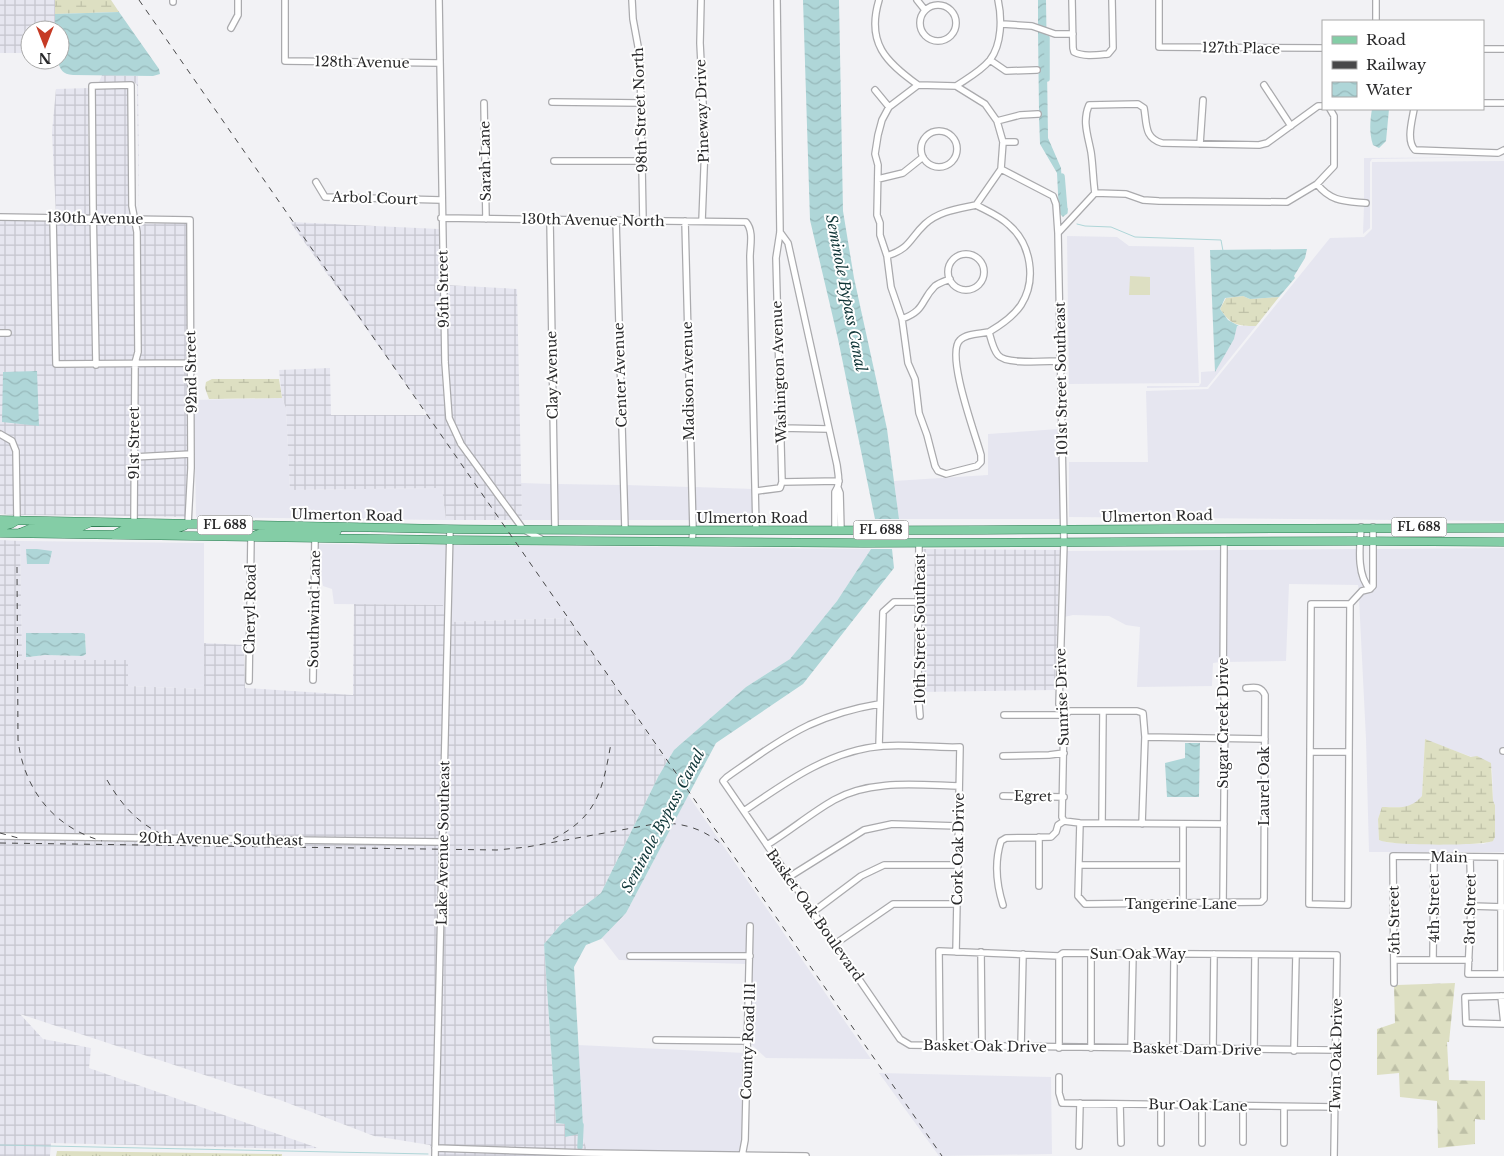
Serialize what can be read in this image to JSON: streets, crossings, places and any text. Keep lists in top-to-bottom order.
{
  "streets": {
    "main road": ["Ulmerton Road", "FL 688"],
    "street": [
      "127th Place",
      "128th Avenue",
      "98th Street North",
      "Pineway Drive",
      "Sarah Lane",
      "Arbol Court",
      "130th Avenue",
      "130th Avenue North",
      "95th Street",
      "92nd Street",
      "Washington Avenue",
      "Clay Avenue",
      "Center Avenue",
      "101st Street Southeast",
      "Madison Avenue",
      "91st Street",
      "Cheryl Road",
      "Southwind Lane",
      "10th Street Southeast",
      "Sunrise Drive",
      "Sugar Creek Drive",
      "Laurel Oak",
      "Egret",
      "20th Avenue Southeast",
      "Lake Avenue Southeast",
      "Cork Oak Drive",
      "Main",
      "Tangerine Lane",
      "4th Street",
      "3rd Street",
      "Basket Oak Boulevard",
      "5th Street",
      "Sun Oak Way",
      "County Road 111",
      "Basket Oak Drive",
      "Basket Dam Drive",
      "Twin Oak Drive",
      "Bur Oak Lane"
    ]
  },
  "crossings": [
    ["128th Avenue", "95th Street"],
    ["98th Street North", "130th Avenue North"],
    ["Pineway Drive", "130th Avenue North"],
    ["Sarah Lane", "130th Avenue North"],
    ["Arbol Court", "95th Street"],
    ["130th Avenue", "92nd Street"],
    ["130th Avenue", "91st Street"],
    ["130th Avenue North", "95th Street"],
    ["130th Avenue North", "Washington Avenue"],
    ["130th Avenue North", "Clay Avenue"],
    ["130th Avenue North", "Center Avenue"],
    ["130th Avenue North", "Madison Avenue"],
    ["95th Street", "Ulmerton Road"],
    ["92nd Street", "Ulmerton Road"],
    ["Washington Avenue", "Ulmerton Road"],
    ["Clay Avenue", "Ulmerton Road"],
    ["Center Avenue", "Ulmerton Road"],
    ["101st Street Southeast", "Ulmerton Road"],
    ["101st Street Southeast", "Sunrise Drive"],
    ["Madison Avenue", "Ulmerton Road"],
    ["91st Street", "Ulmerton Road"],
    ["Ulmerton Road", "Cheryl Road"],
    ["Ulmerton Road", "Southwind Lane"],
    ["Ulmerton Road", "10th Street Southeast"],
    ["Ulmerton Road", "Sunrise Drive"],
    ["Ulmerton Road", "Sugar Creek Drive"],
    ["Ulmerton Road", "Lake Avenue Southeast"],
    ["Sunrise Drive", "Egret"],
    ["Sugar Creek Drive", "Tangerine Lane"],
    ["Laurel Oak", "Tangerine Lane"],
    ["20th Avenue Southeast", "Lake Avenue Southeast"],
    ["Cork Oak Drive", "Sun Oak Way"],
    ["Main", "4th Street"],
    ["Main", "3rd Street"],
    ["Main", "5th Street"],
    ["Basket Oak Boulevard", "Basket Oak Drive"],
    ["Sun Oak Way", "Basket Oak Drive"],
    ["Sun Oak Way", "Twin Oak Drive"],
    ["Basket Oak Drive", "Basket Dam Drive"],
    ["Basket Dam Drive", "Twin Oak Drive"],
    ["Twin Oak Drive", "Bur Oak Lane"]
  ],
  "water": ["Seminole Bypass Canal"],
  "legend": ["Road", "Railway", "Water"],
  "north": "bottom"
}
